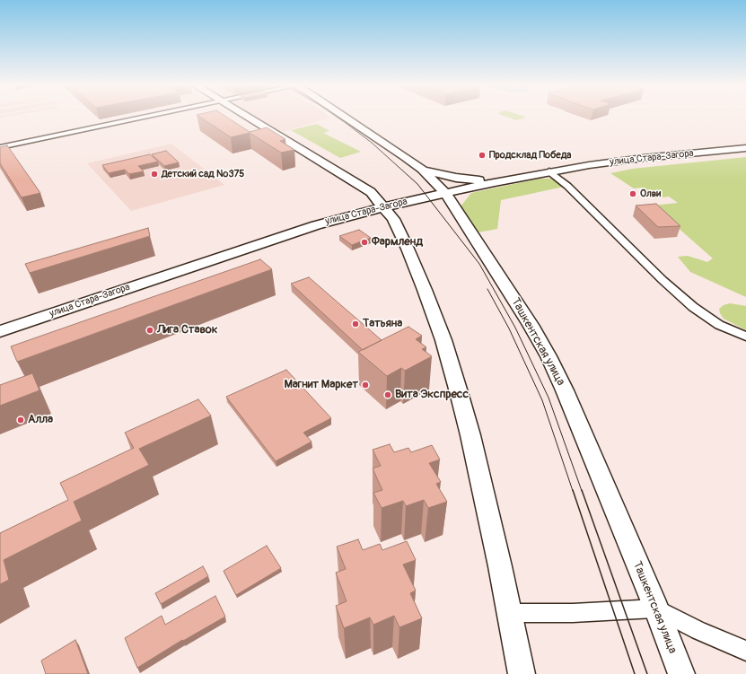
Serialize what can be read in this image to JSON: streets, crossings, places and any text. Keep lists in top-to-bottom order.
{
  "streets": {
    "main road": ["улица Стара-Загора", "Ташкентская улица"]
  },
  "crossings": [
    ["улица Стара-Загора", "Ташкентская улица"]
  ],
  "places": [
    "Продсклад Победа",
    "Детский сад №375",
    "Олви",
    "Фармленд",
    "Татьяна",
    "Лига Ставок",
    "Магнит Маркет",
    "Вита Экспресс",
    "Алла"
  ]
}
